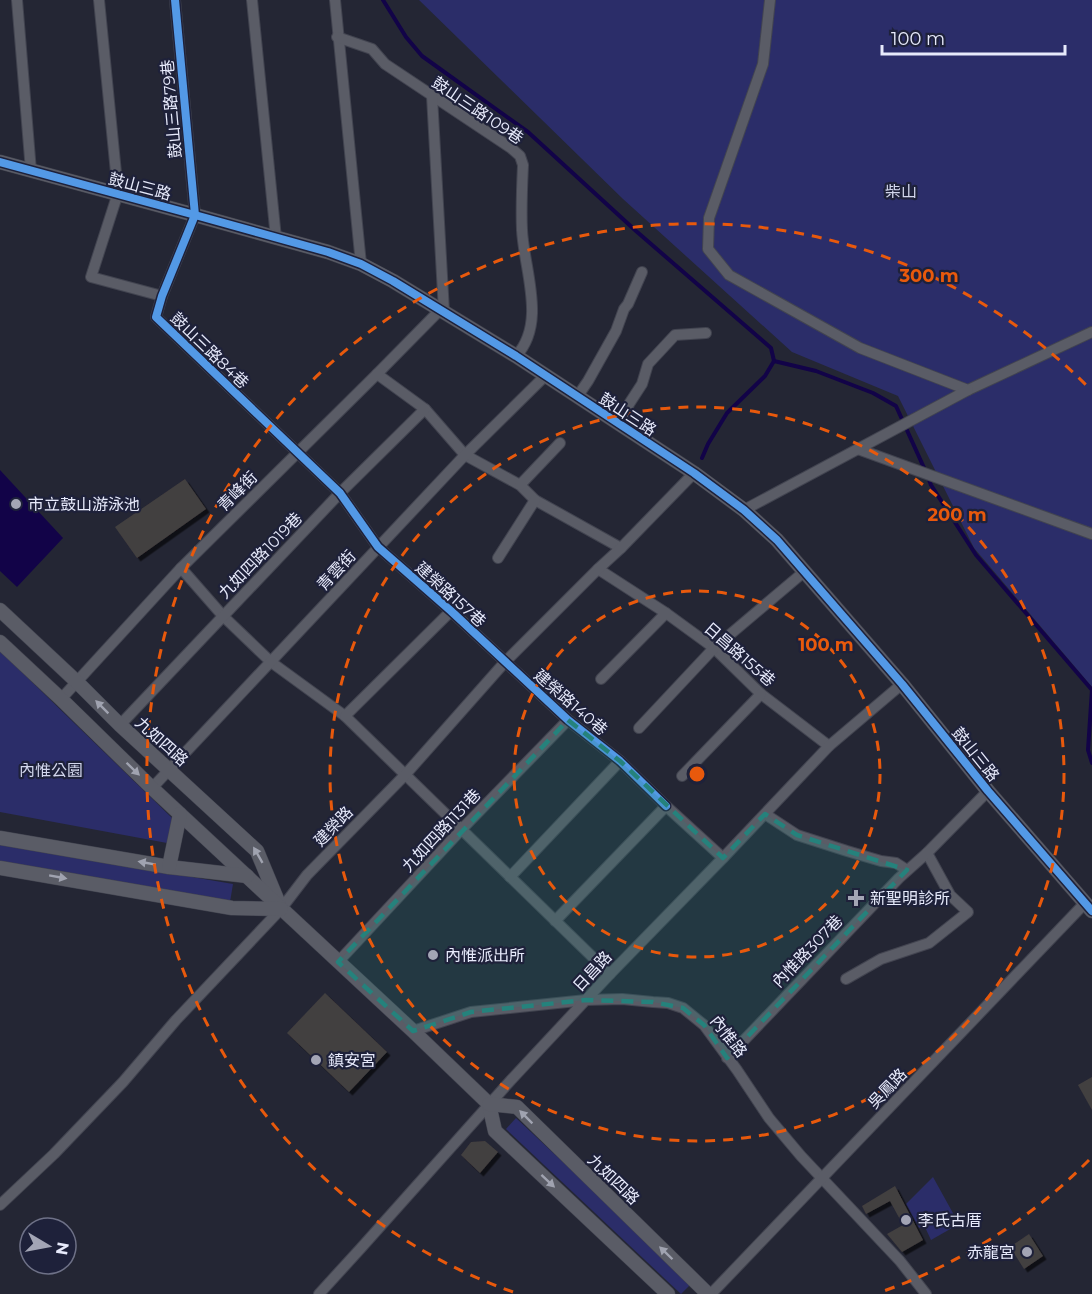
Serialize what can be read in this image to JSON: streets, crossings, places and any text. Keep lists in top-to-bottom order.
{
  "streets": {
    "street": [
      "鼓山三路79巷",
      "鼓山三路109巷",
      "鼓山三路",
      "鼓山三路84巷",
      "青峰街",
      "九如四路1019巷",
      "青雲街",
      "建榮路157巷",
      "日昌路155巷",
      "建榮路140巷",
      "九如四路",
      "建榮路",
      "九如四路1131巷",
      "內惟路307巷",
      "日昌路",
      "內惟路",
      "吳鳳路"
    ]
  },
  "crossings": [
    ["鼓山三路79巷", "鼓山三路"],
    ["鼓山三路79巷", "鼓山三路84巷"],
    ["鼓山三路109巷", "鼓山三路"],
    ["鼓山三路", "鼓山三路84巷"],
    ["鼓山三路", "青峰街"],
    ["鼓山三路", "青雲街"],
    ["鼓山三路", "建榮路"],
    ["鼓山三路", "內惟路307巷"],
    ["鼓山三路", "日昌路"],
    ["鼓山三路", "吳鳳路"],
    ["鼓山三路84巷", "青峰街"],
    ["鼓山三路84巷", "建榮路157巷"],
    ["青峰街", "建榮路157巷"],
    ["青峰街", "九如四路"],
    ["九如四路1019巷", "建榮路157巷"],
    ["九如四路1019巷", "九如四路"],
    ["青雲街", "建榮路157巷"],
    ["青雲街", "九如四路"],
    ["建榮路157巷", "建榮路140巷"],
    ["建榮路157巷", "建榮路"],
    ["日昌路155巷", "建榮路"],
    ["日昌路155巷", "日昌路"],
    ["建榮路140巷", "建榮路"],
    ["建榮路140巷", "九如四路1131巷"],
    ["建榮路140巷", "日昌路"],
    ["九如四路", "建榮路"],
    ["九如四路", "九如四路1131巷"],
    ["九如四路", "日昌路"],
    ["九如四路", "內惟路"],
    ["九如四路", "吳鳳路"],
    ["內惟路307巷", "內惟路"],
    ["日昌路", "內惟路"],
    ["內惟路", "吳鳳路"]
  ],
  "parks": ["柴山", "內惟公園"],
  "places": {
    "other": [
      "市立鼓山游泳池",
      "內惟派出所",
      "鎮安宮",
      "李氏古厝",
      "赤龍宮"
    ],
    "health": ["新聖明診所"]
  },
  "scale_bar": "100 m",
  "north": "right",
  "rings": ["300 m", "200 m", "100 m"]
}
